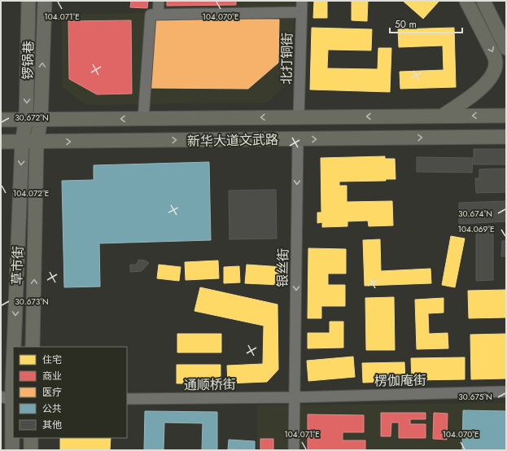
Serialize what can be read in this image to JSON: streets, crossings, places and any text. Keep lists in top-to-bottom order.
{
  "streets": {
    "main road": ["锣锅巷", "新华大道文武路", "草市街"],
    "street": [
      "北打铜街",
      "银丝街",
      "楞伽庵街",
      "通顺桥街"
    ]
  },
  "crossings": [
    ["北打铜街", "新华大道文武路"],
    ["锣锅巷", "新华大道文武路"],
    ["锣锅巷", "草市街"],
    ["新华大道文武路", "草市街"],
    ["新华大道文武路", "银丝街"],
    ["银丝街", "楞伽庵街"],
    ["银丝街", "通顺桥街"],
    ["楞伽庵街", "通顺桥街"]
  ],
  "one_way": ["银丝街"],
  "legend": [
    "住宅",
    "商业",
    "医疗",
    "公共",
    "其他"
  ],
  "scale_bar": "50 m",
  "coordinates": [
    "104.071°E",
    "104.070°E",
    "30.672°N",
    "104.072°E",
    "30.674°N",
    "104.069°E",
    "30.673°N",
    "30.675°N"
  ]
}
